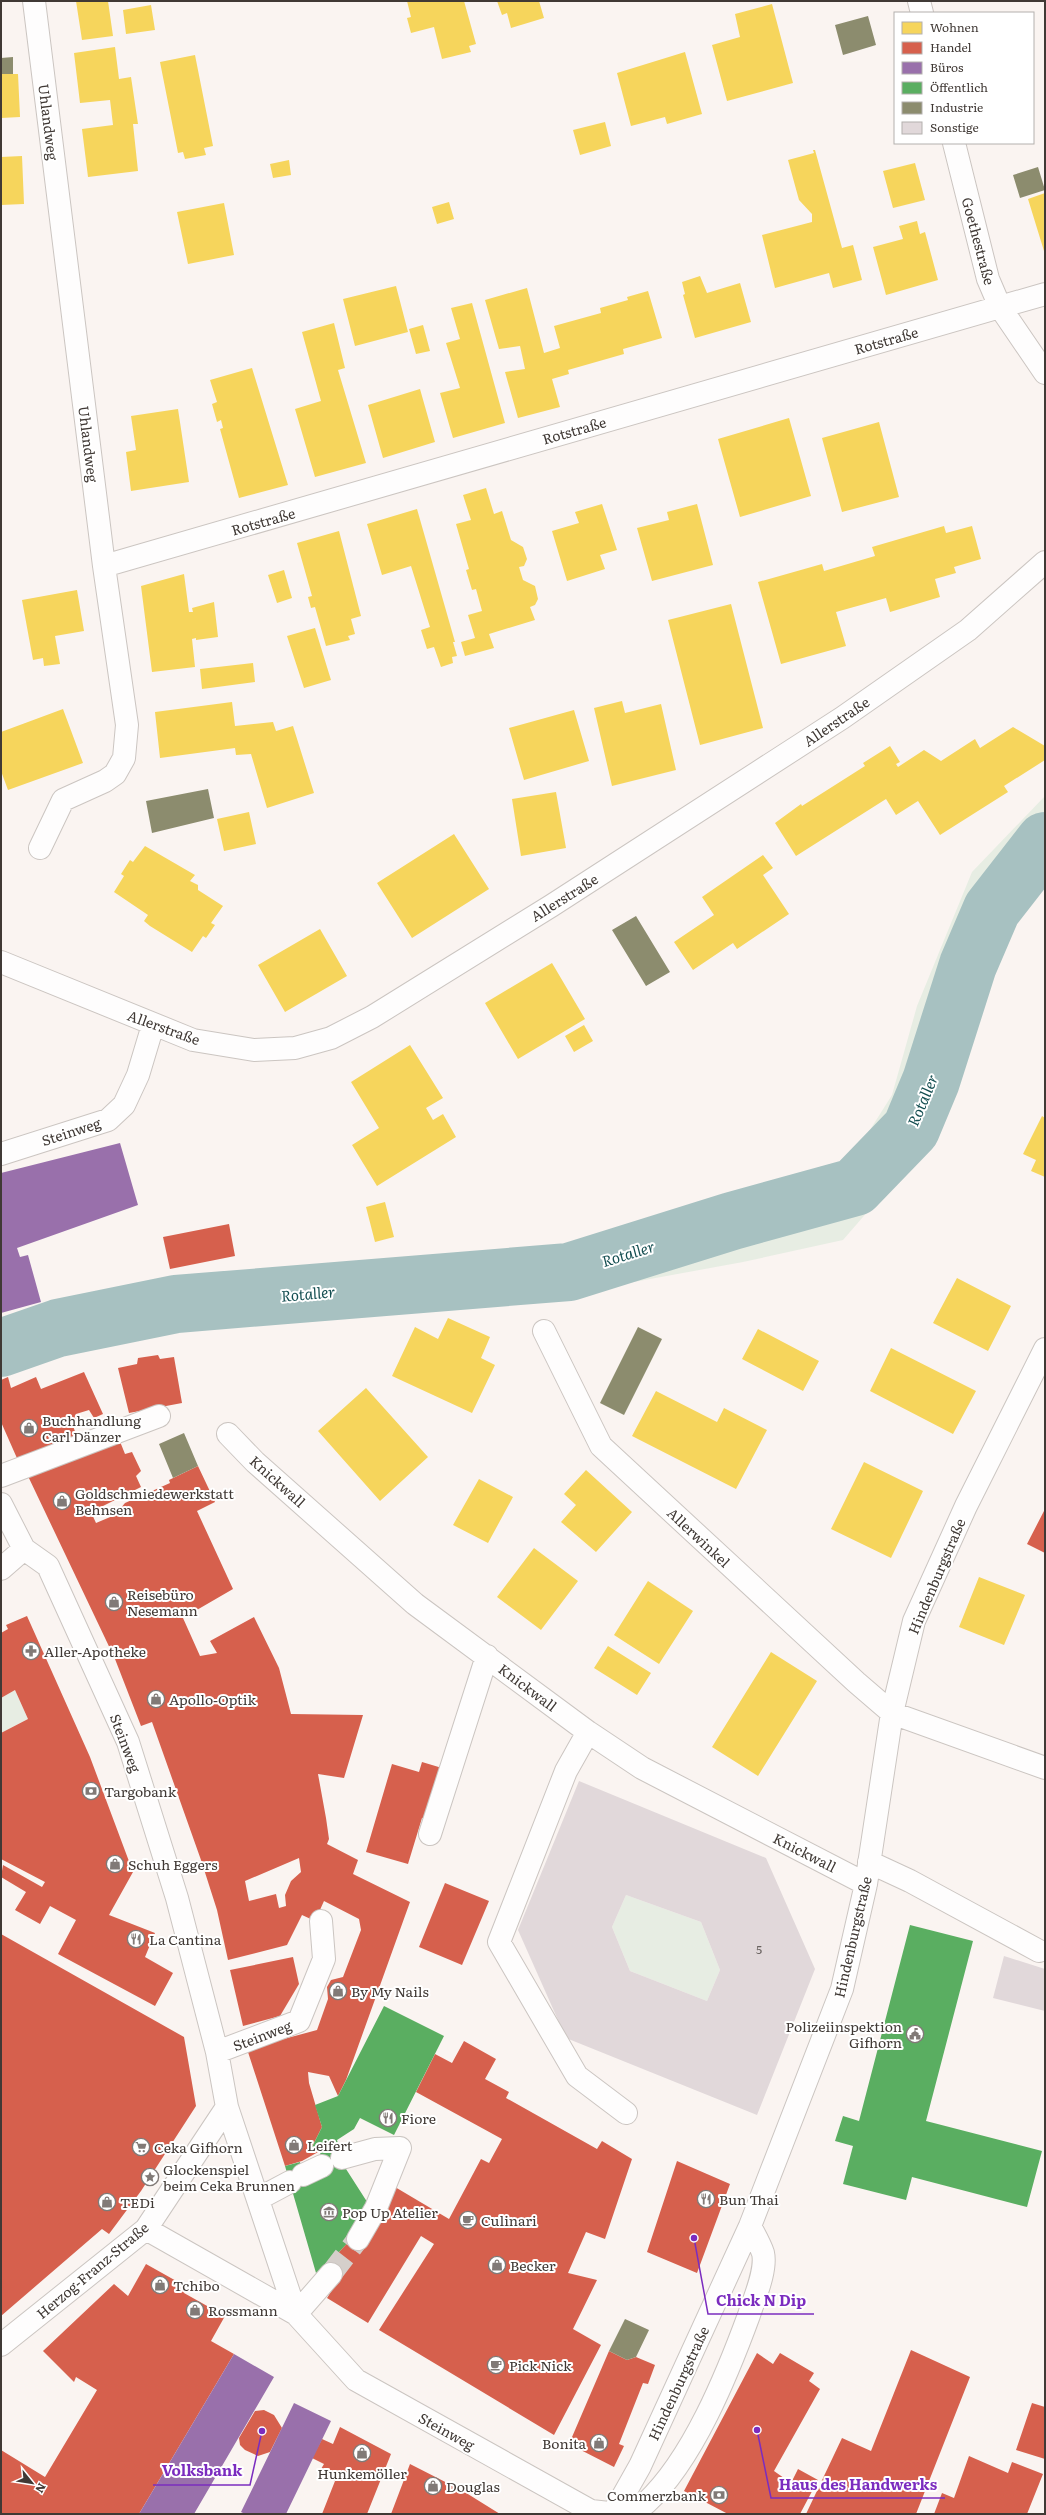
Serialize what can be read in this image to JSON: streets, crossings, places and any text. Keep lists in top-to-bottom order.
{
  "streets": {
    "street": [
      "Uhlandweg",
      "Goethestraße",
      "Rotstraße",
      "Allerstraße",
      "Steinweg",
      "Knickwall",
      "Allerwinkel",
      "Hindenburgstraße",
      "Herzog-Franz-Straße"
    ]
  },
  "crossings": [
    ["Uhlandweg", "Rotstraße"],
    ["Goethestraße", "Rotstraße"],
    ["Allerstraße", "Steinweg"],
    ["Steinweg", "Hindenburgstraße"],
    ["Steinweg", "Herzog-Franz-Straße"],
    ["Knickwall", "Hindenburgstraße"],
    ["Allerwinkel", "Hindenburgstraße"]
  ],
  "water": ["Rotaller"],
  "places": {
    "shop": [
      "Buchhandlung Carl Dänzer",
      "Goldschmiedewerkstatt Behnsen",
      "Reisebüro Nesemann",
      "Apollo-Optik",
      "Schuh Eggers",
      "By My Nails",
      "Leifert",
      "TEDi",
      "Becker",
      "Tchibo",
      "Rossmann",
      "Bonita",
      "Hunkemöller",
      "Douglas"
    ],
    "pharmacy": ["Aller-Apotheke"],
    "bank": ["Targobank", "Commerzbank"],
    "restaurant": ["La Cantina", "Fiore", "Bun Thai"],
    "public building": ["Polizeiinspektion Gifhorn"],
    "supermarket": ["Ceka Gifhorn"],
    "place": ["Glockenspiel beim Ceka Brunnen"],
    "museum": ["Pop Up Atelier"],
    "cafe": ["Culinari", "Pick Nick"],
    "other": ["Chick N Dip", "Haus des Handwerks", "Volksbank"]
  },
  "house_numbers": ["5"],
  "legend": [
    "Wohnen",
    "Handel",
    "Büros",
    "Öffentlich",
    "Industrie",
    "Sonstige"
  ],
  "north": "bottom right"
}
